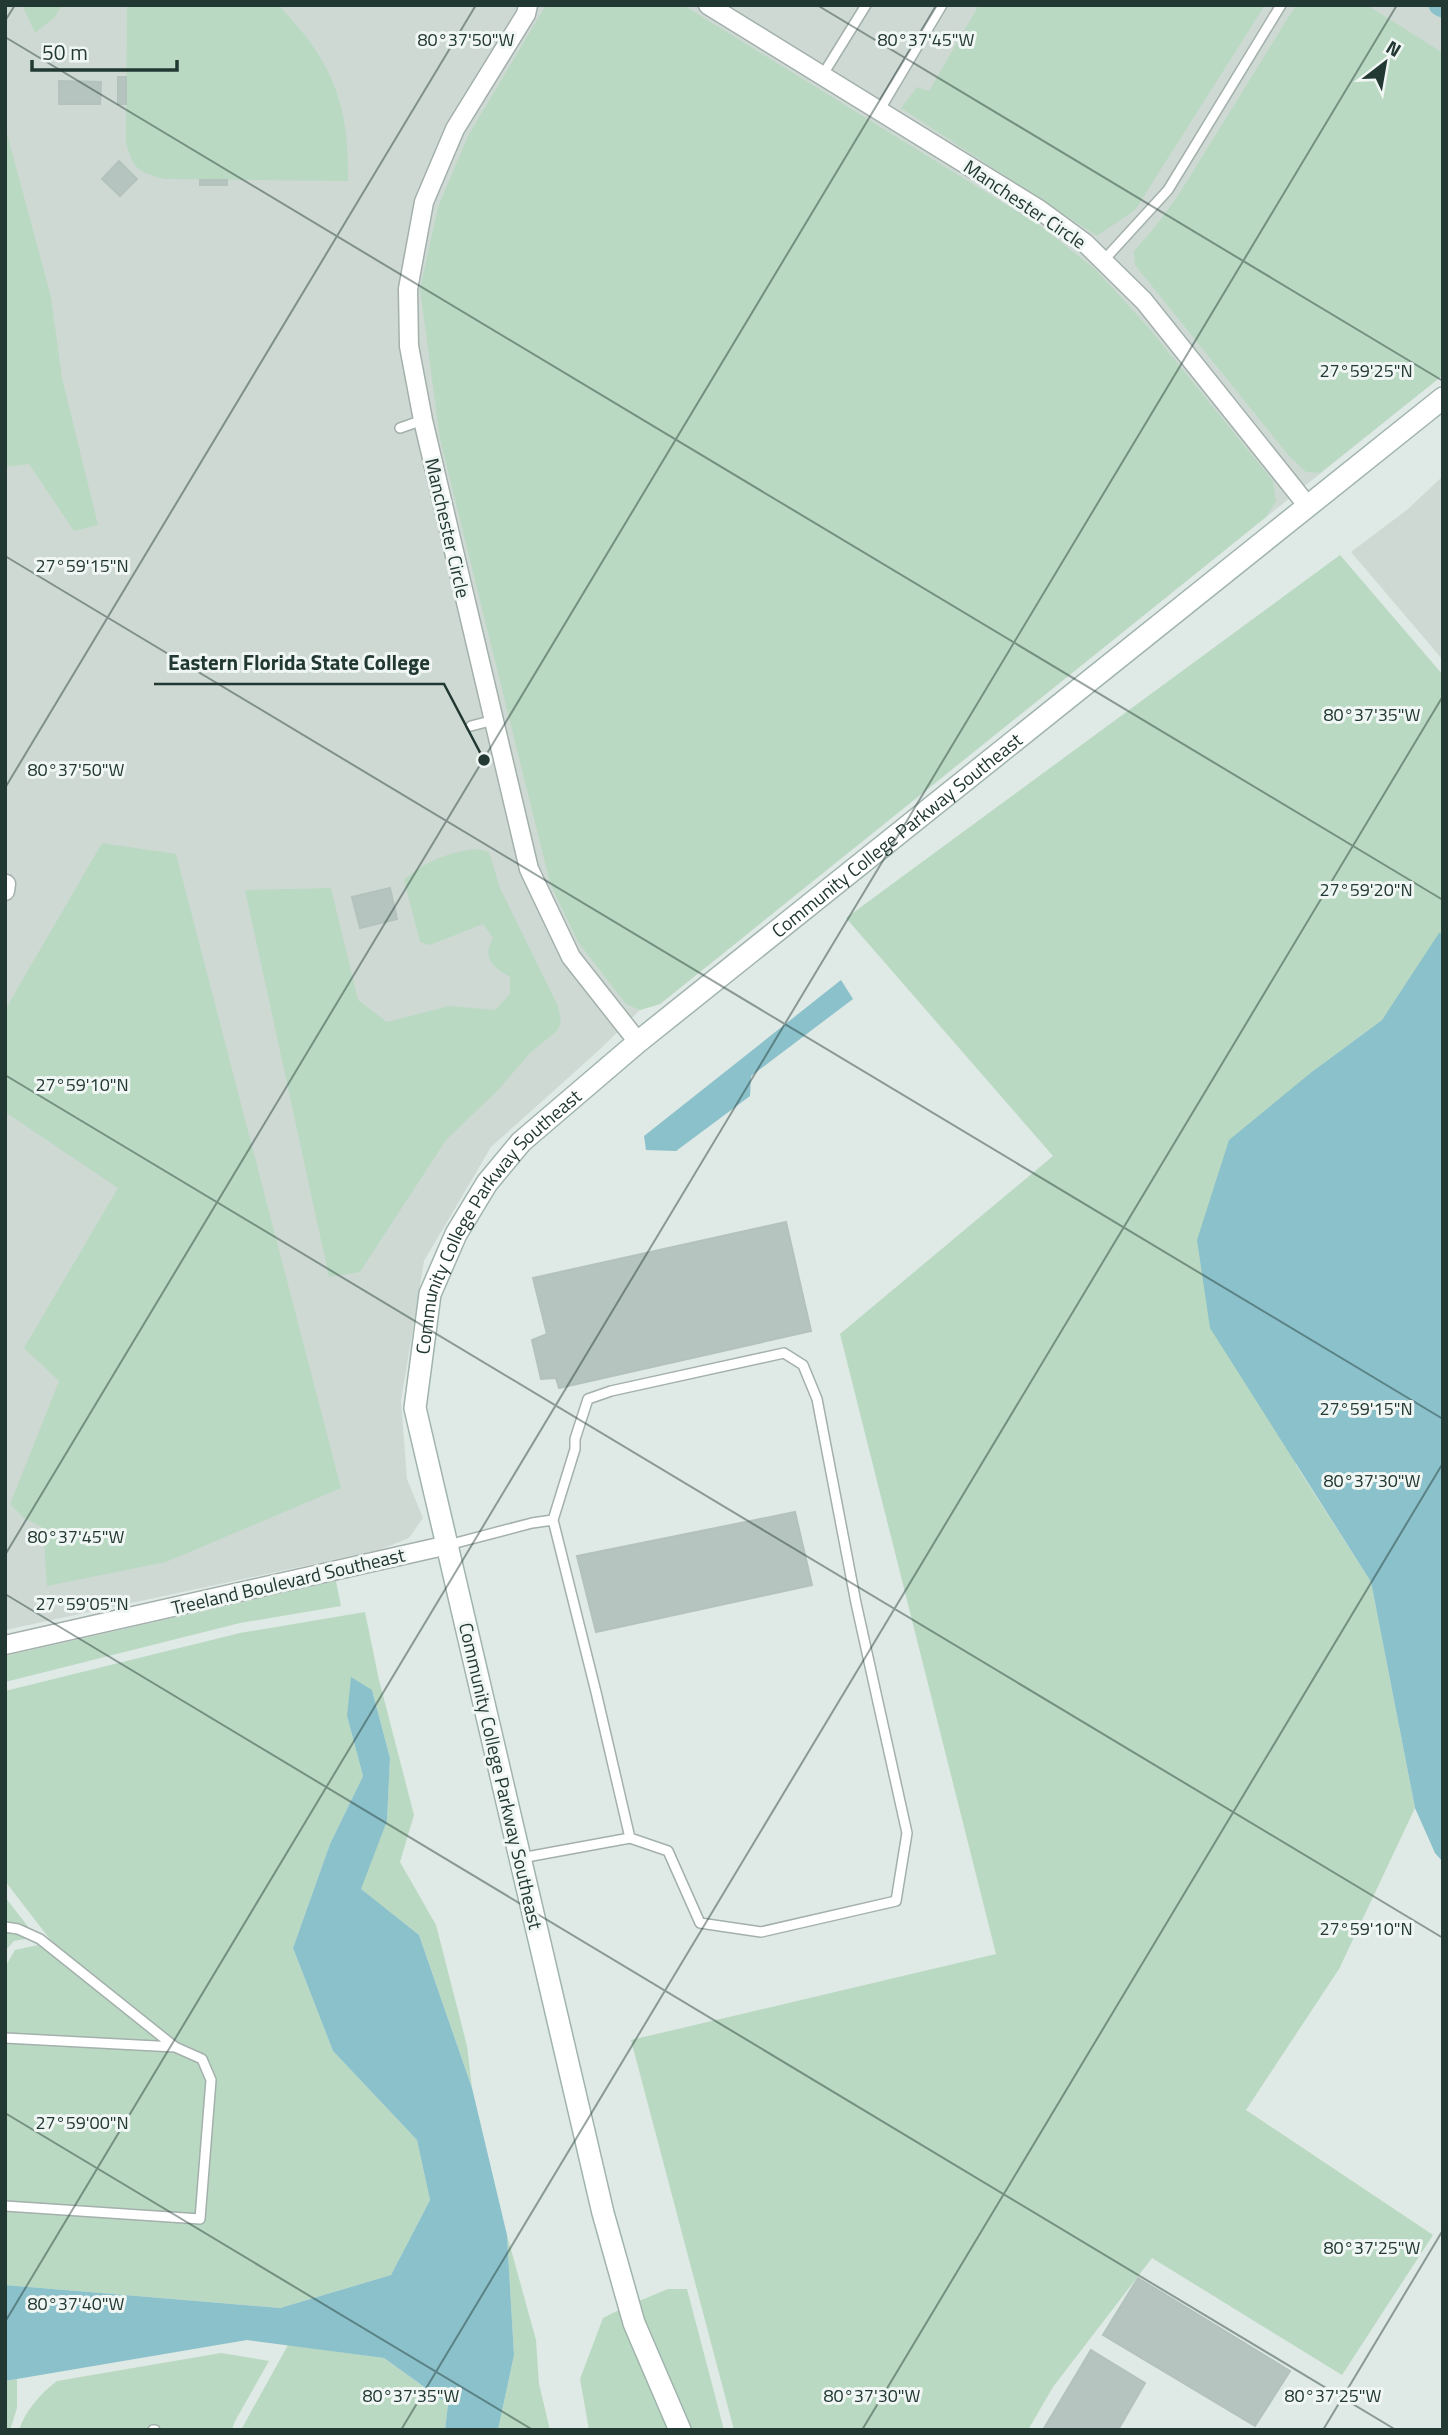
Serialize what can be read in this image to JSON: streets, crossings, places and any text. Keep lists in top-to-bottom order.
{
  "streets": {
    "street": ["Manchester Circle", "Community College Parkway Southeast", "Treeland Boulevard Southeast"]
  },
  "crossings": [
    ["Manchester Circle", "Community College Parkway Southeast"],
    ["Community College Parkway Southeast", "Treeland Boulevard Southeast"]
  ],
  "places": ["Eastern Florida State College"],
  "scale_bar": "50 m",
  "north": "top right",
  "coordinates": [
    "80°37'50\"W",
    "80°37'45\"W",
    "27°59'25\"N",
    "27°59'15\"N",
    "80°37'35\"W",
    "27°59'20\"N",
    "27°59'10\"N",
    "80°37'30\"W",
    "27°59'05\"N",
    "27°59'00\"N",
    "80°37'25\"W",
    "80°37'40\"W"
  ]
}
